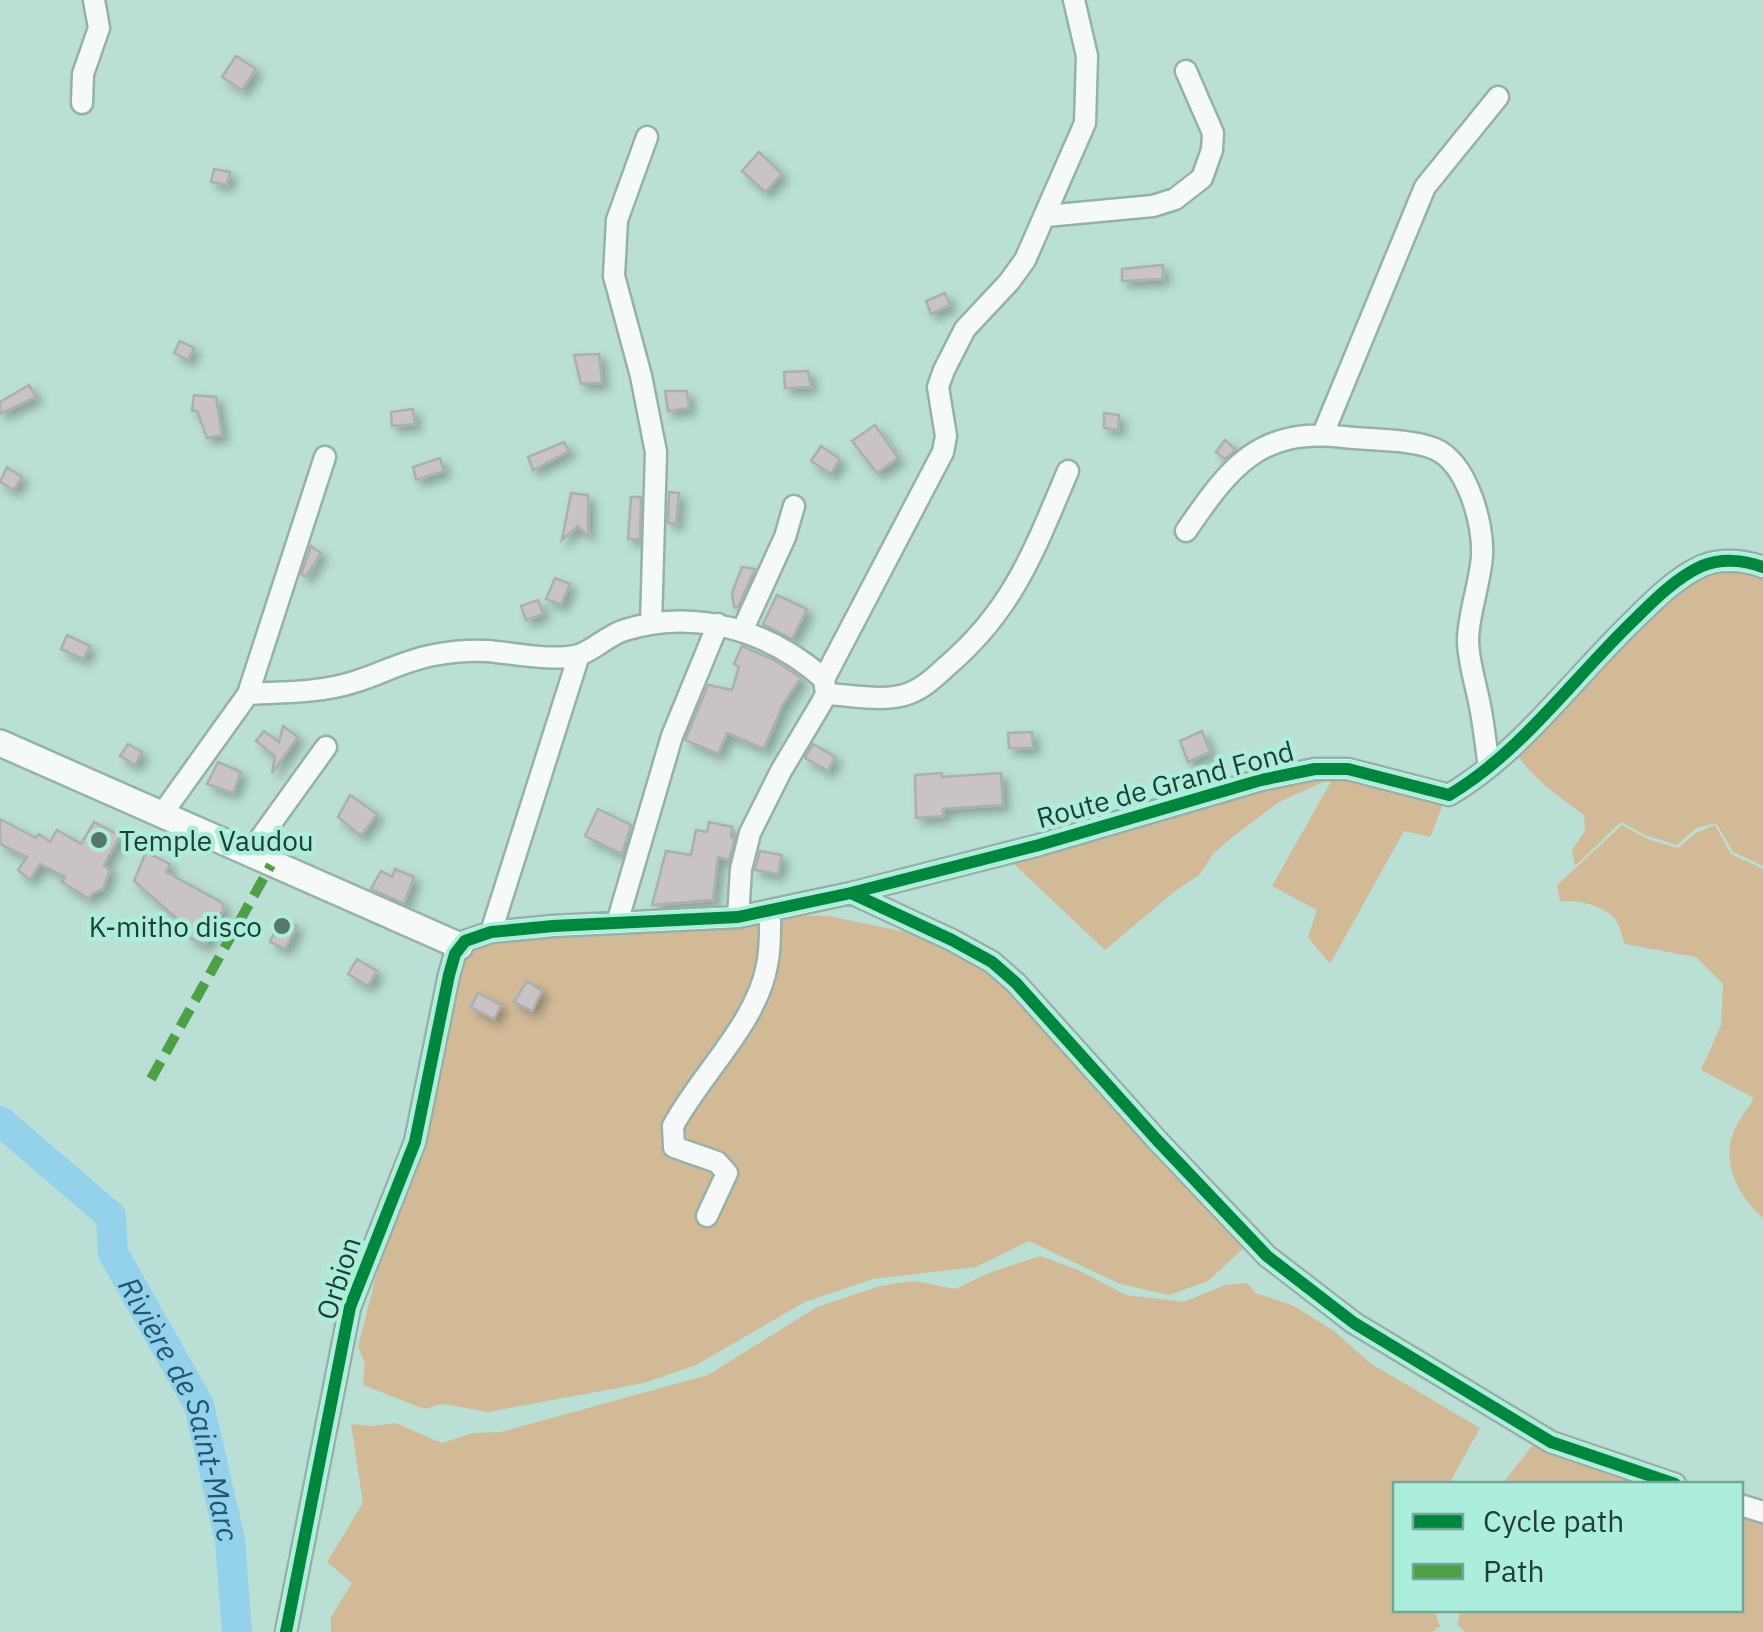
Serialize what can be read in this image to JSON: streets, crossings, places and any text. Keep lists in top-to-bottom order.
{
  "streets": {
    "street": ["Route de Grand Fond", "Orbion"]
  },
  "water": ["Rivière de Saint-Marc"],
  "places": ["Temple Vaudou", "K-mitho disco"],
  "legend": ["Cycle path", "Path"]
}
